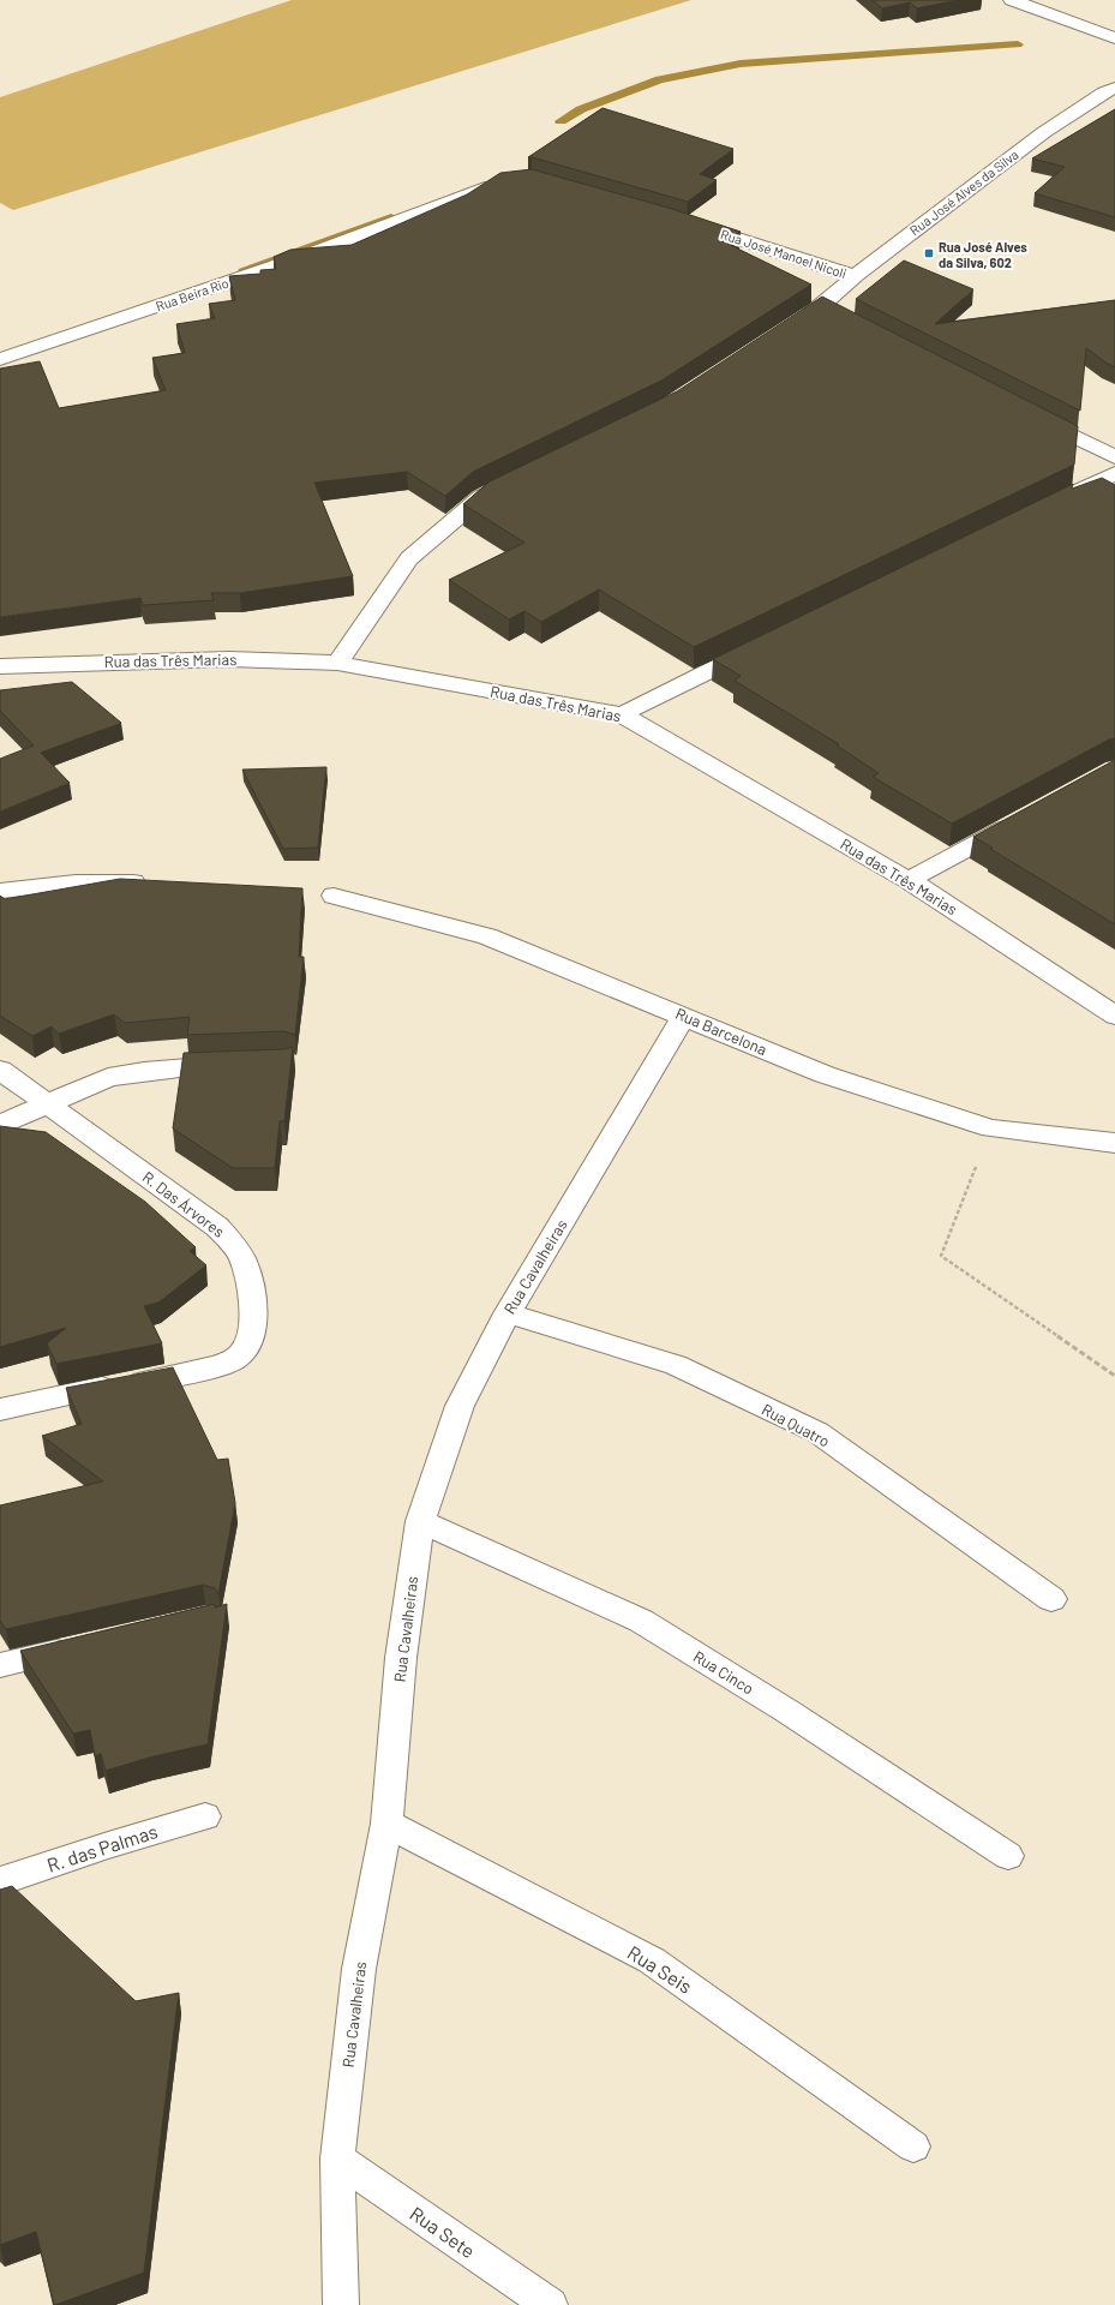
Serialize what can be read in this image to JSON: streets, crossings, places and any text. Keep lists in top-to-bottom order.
{
  "streets": {
    "street": [
      "Rua José Alves da Silva",
      "Rua José Manoel Nicoli",
      "Rua Beira Rio",
      "Rua das Três Marias",
      "Rua Barcelona",
      "R. Das Árvores",
      "Rua Cavalheiras",
      "Rua Quatro",
      "Rua Cinco",
      "R. das Palmas",
      "Rua Seis",
      "Rua Sete"
    ]
  },
  "crossings": [
    ["Rua José Alves da Silva", "Rua José Manoel Nicoli"],
    ["Rua Barcelona", "Rua Cavalheiras"],
    ["Rua Cavalheiras", "Rua Quatro"],
    ["Rua Cavalheiras", "Rua Cinco"],
    ["Rua Cavalheiras", "Rua Seis"],
    ["Rua Cavalheiras", "Rua Sete"]
  ],
  "places": {
    "transit": ["Rua José Alves da Silva, 602"]
  }
}
